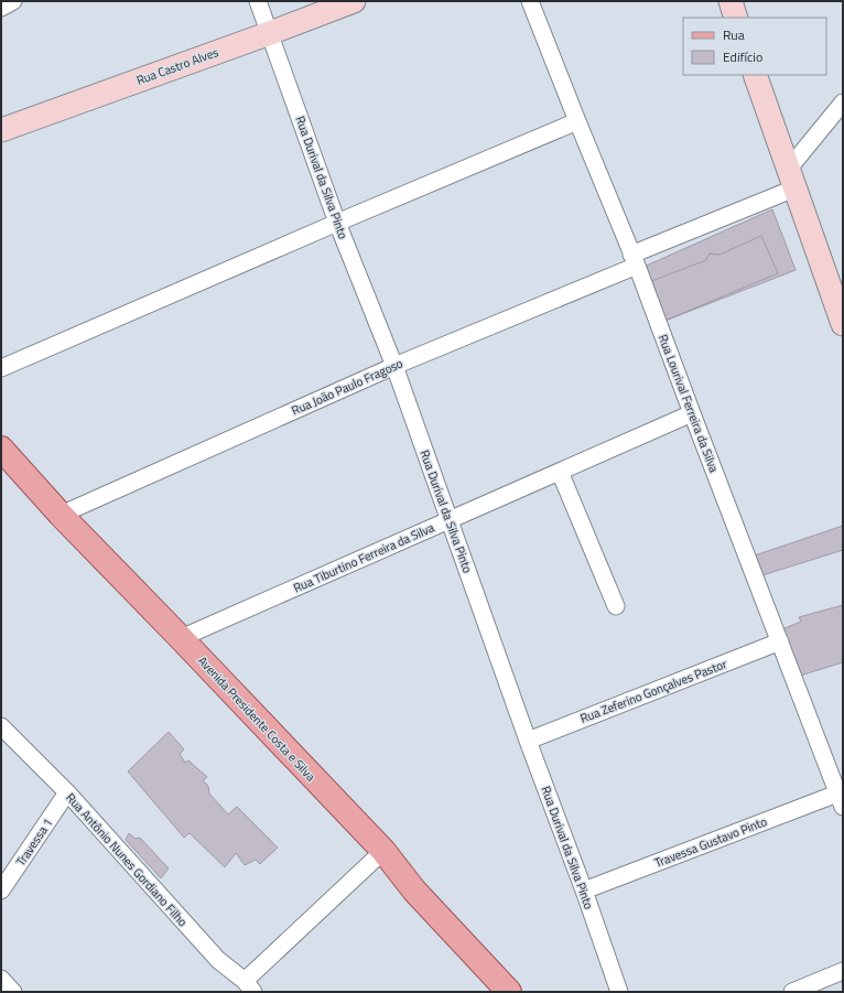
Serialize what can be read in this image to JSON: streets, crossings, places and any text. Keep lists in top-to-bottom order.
{
  "streets": {
    "main road": ["Rua Castro Alves", "Avenida Presidente Costa e Silva"],
    "street": [
      "Rua Durival da Silva Pinto",
      "Rua João Paulo Fragoso",
      "Rua Lourival Ferreira da Silva",
      "Rua Tiburtino Ferreira da Silva",
      "Rua Zeferino Gonçalves Pastor",
      "Travessa 1",
      "Travessa Gustavo Pinto",
      "Rua Antônio Nunes Gordiano Filho"
    ]
  },
  "crossings": [
    ["Rua Castro Alves", "Rua Durival da Silva Pinto"],
    ["Rua Durival da Silva Pinto", "Rua João Paulo Fragoso"],
    ["Rua Durival da Silva Pinto", "Rua Tiburtino Ferreira da Silva"],
    ["Rua Durival da Silva Pinto", "Rua Zeferino Gonçalves Pastor"],
    ["Rua Durival da Silva Pinto", "Travessa Gustavo Pinto"],
    ["Rua João Paulo Fragoso", "Rua Lourival Ferreira da Silva"],
    ["Rua João Paulo Fragoso", "Avenida Presidente Costa e Silva"],
    ["Rua Lourival Ferreira da Silva", "Rua Tiburtino Ferreira da Silva"],
    ["Rua Lourival Ferreira da Silva", "Rua Zeferino Gonçalves Pastor"],
    ["Rua Lourival Ferreira da Silva", "Travessa Gustavo Pinto"],
    ["Rua Tiburtino Ferreira da Silva", "Avenida Presidente Costa e Silva"],
    ["Travessa 1", "Rua Antônio Nunes Gordiano Filho"]
  ],
  "legend": ["Rua", "Edifício"]
}
